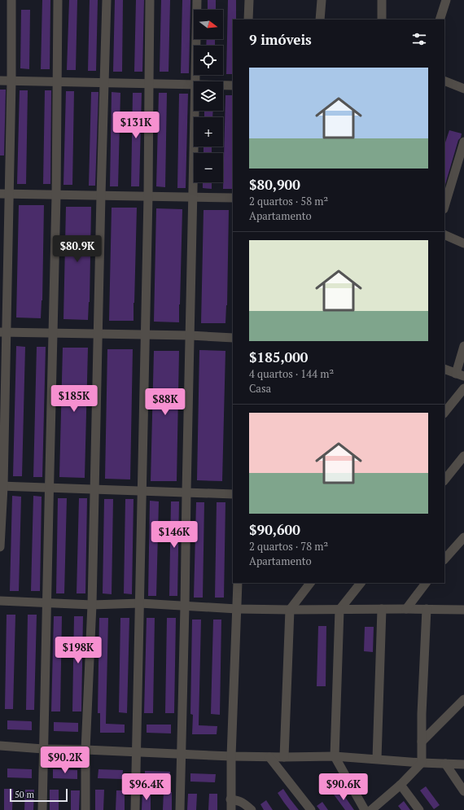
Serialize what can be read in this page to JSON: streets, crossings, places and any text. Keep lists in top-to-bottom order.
{
  "scale_bar": "50 m",
  "north": "right",
  "page": {
    "map_buttons": ["+", "−"],
    "heading": "9 imóveis",
    "list": [
      {
        "name": "$80,900",
        "note": "2 quartos · 58 m² · Apartamento"
      },
      {
        "name": "$185,000",
        "note": "4 quartos · 144 m² · Casa"
      },
      {
        "name": "$90,600",
        "note": "2 quartos · 78 m² · Apartamento"
      }
    ],
    "price": [
      "$131K",
      "$80.9K",
      "$185K",
      "$88K",
      "$146K",
      "$198K",
      "$90.2K",
      "$96.4K",
      "$90.6K"
    ],
    "scale": "50 m"
  }
}
